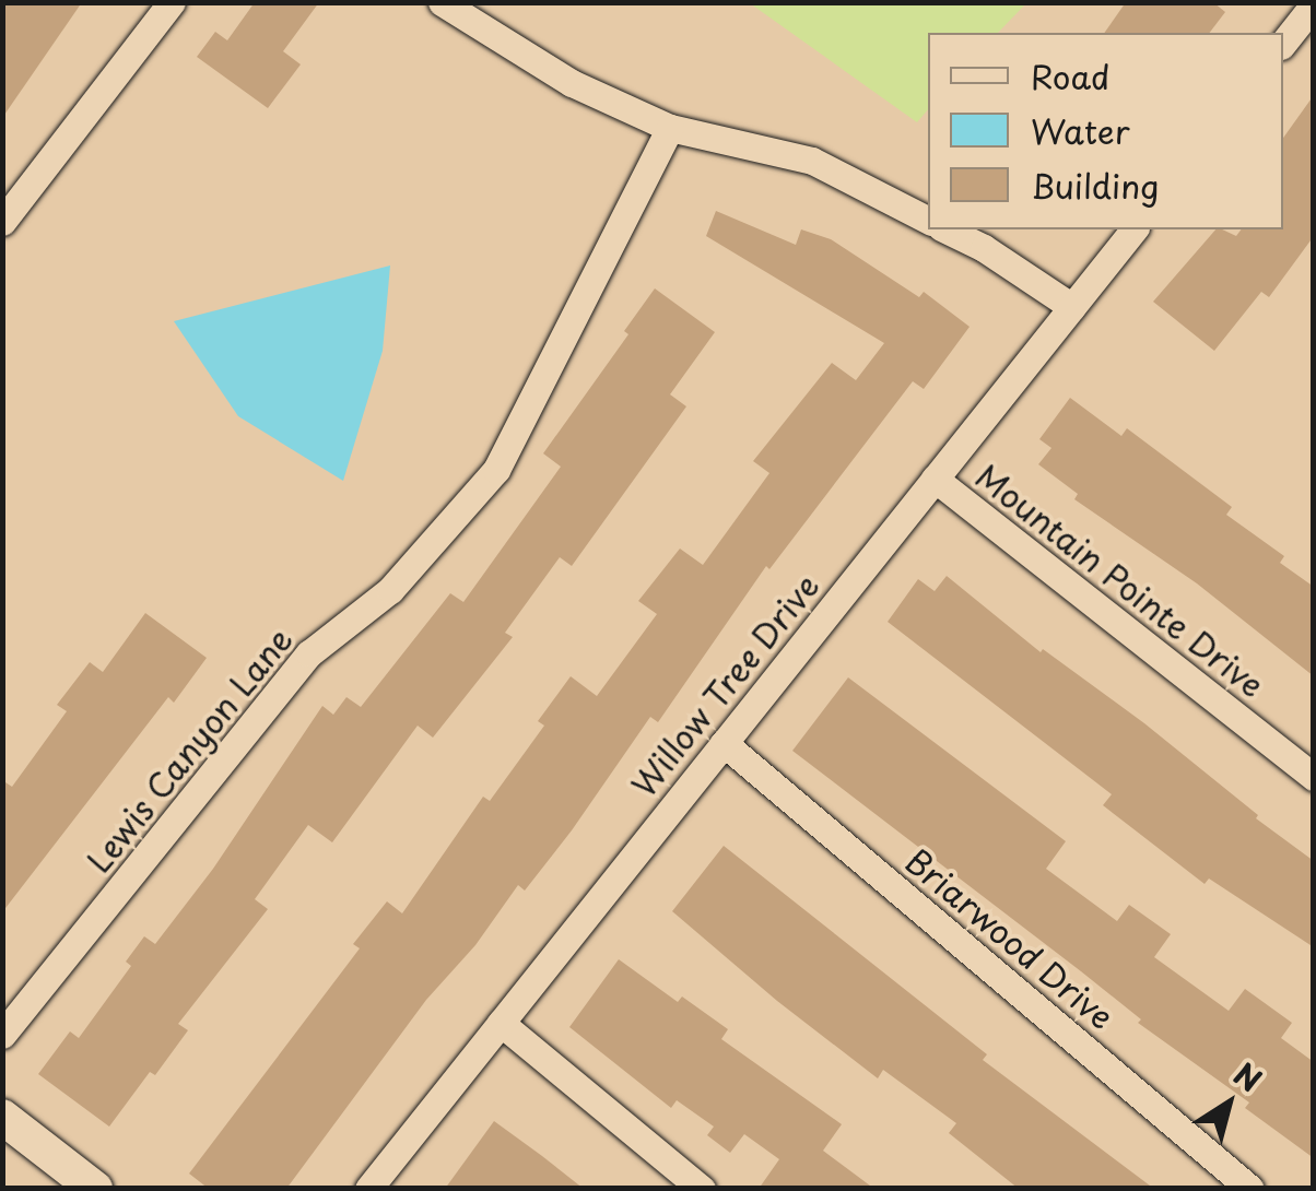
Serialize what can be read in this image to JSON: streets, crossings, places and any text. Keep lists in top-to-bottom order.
{
  "streets": {
    "street": [
      "Mountain Pointe Drive",
      "Willow Tree Drive",
      "Lewis Canyon Lane",
      "Briarwood Drive"
    ]
  },
  "crossings": [
    ["Mountain Pointe Drive", "Willow Tree Drive"],
    ["Willow Tree Drive", "Briarwood Drive"]
  ],
  "legend": ["Road", "Water", "Building"],
  "north": "top right"
}
